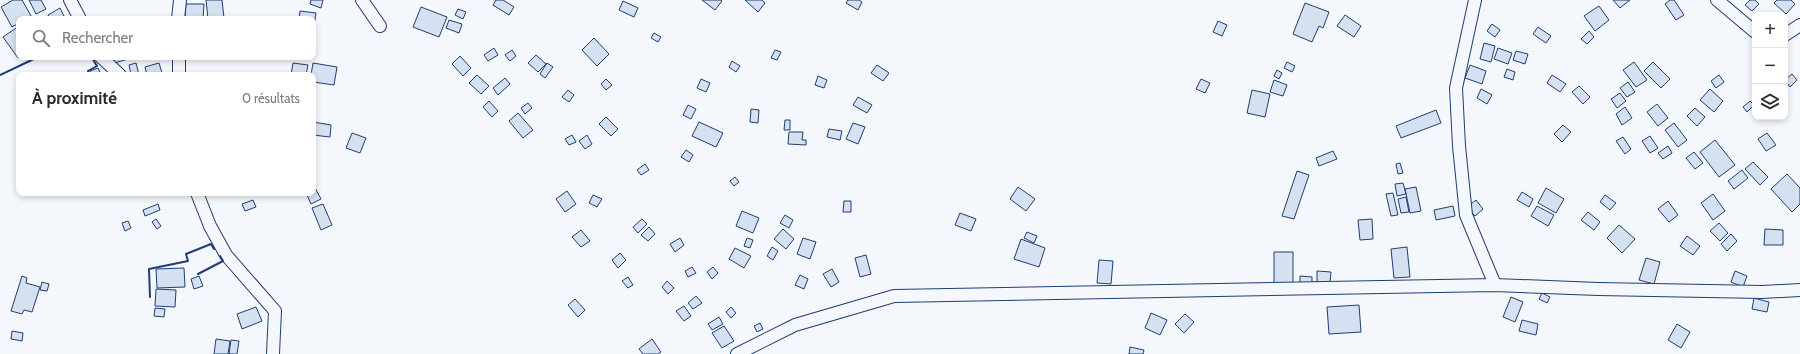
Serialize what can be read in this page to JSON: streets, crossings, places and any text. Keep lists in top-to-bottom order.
{
  "page": {
    "map_buttons": ["+", "−"],
    "search": "Rechercher",
    "heading": ["À proximité", "0 résultats"]
  }
}
